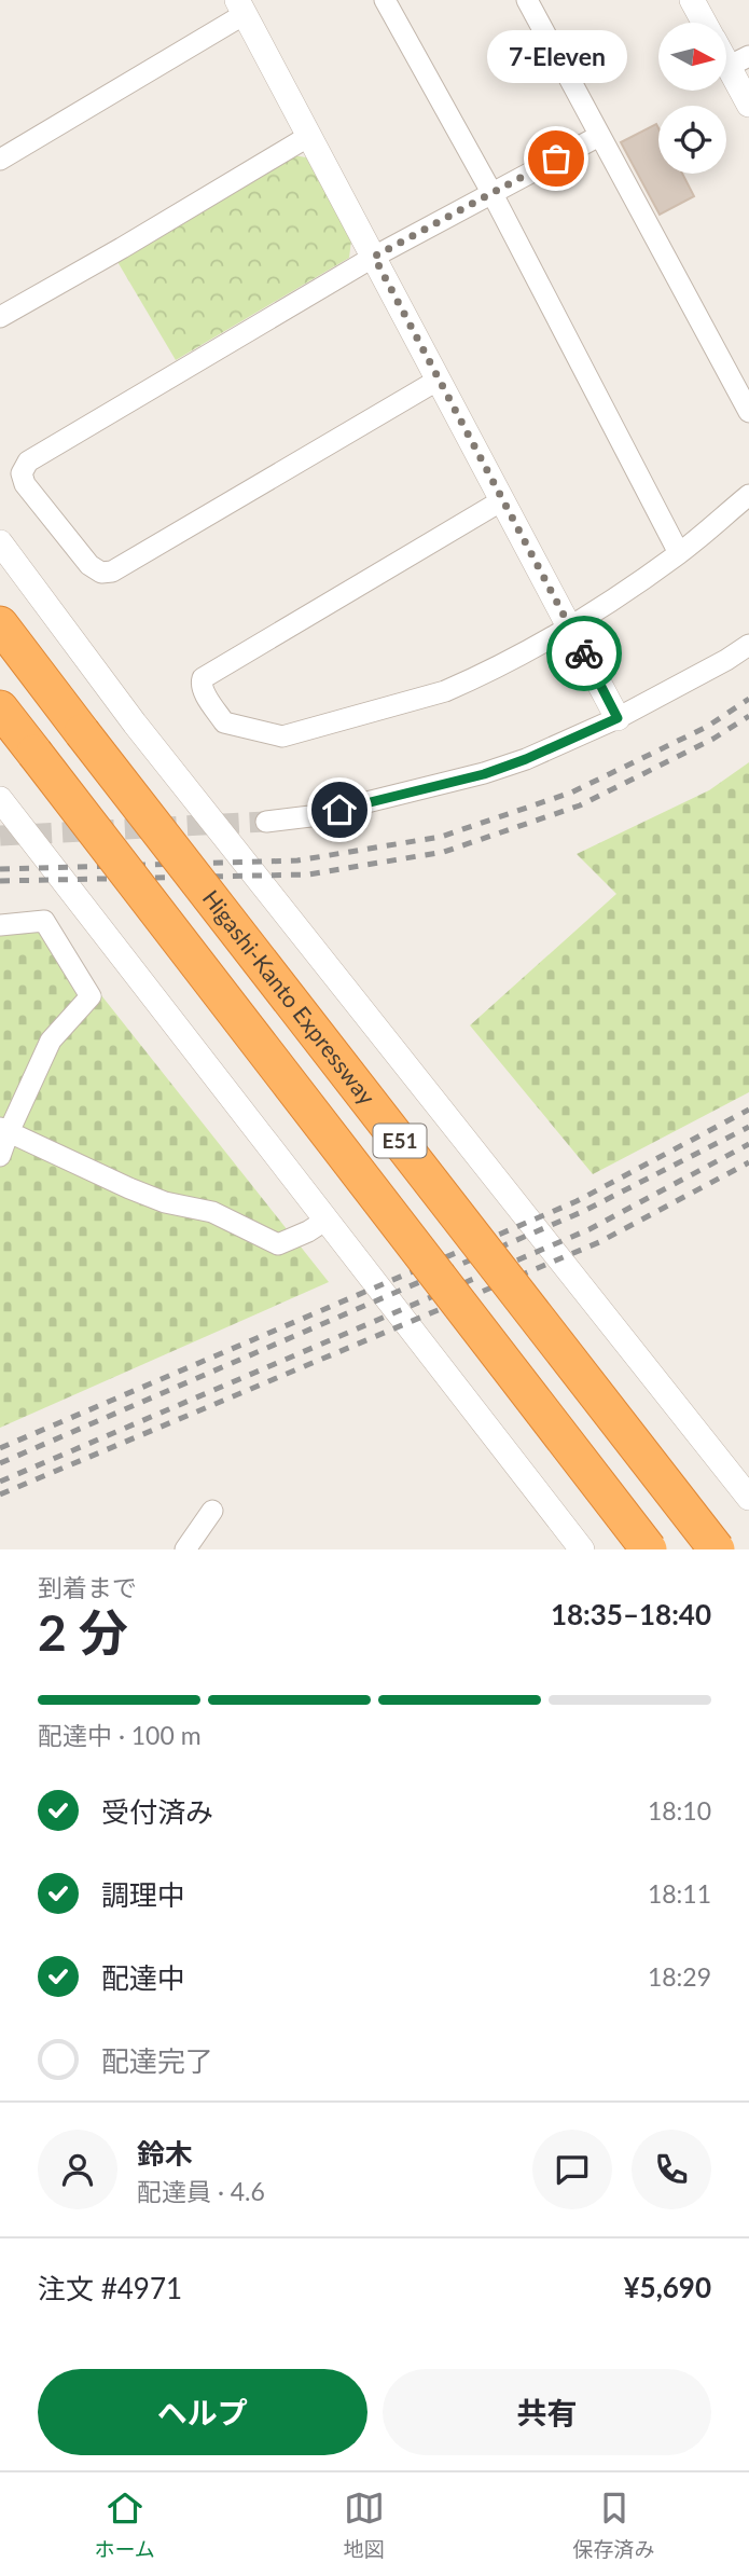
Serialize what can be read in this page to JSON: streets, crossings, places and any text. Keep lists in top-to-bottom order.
{
  "streets": {
    "highway": ["Higashi-Kanto Expressway", "E51"]
  },
  "places": ["7-Eleven"],
  "north": "right",
  "page": {
    "bubble": "7-Eleven",
    "heading": ["2 分", "到着まで", "18:35–18:40"],
    "panel": [
      "鈴木",
      "配達員 · 4.6",
      "注文 #4971",
      "¥5,690"
    ],
    "bar": "配達中 · 100 m",
    "list": [
      ["受付済み", "18:10"],
      ["調理中", "18:11"],
      ["配達中", "18:29"],
      "配達完了"
    ],
    "buttons": ["ヘルプ", "共有"],
    "tabs": ["ホーム", "地図", "保存済み"]
  }
}
